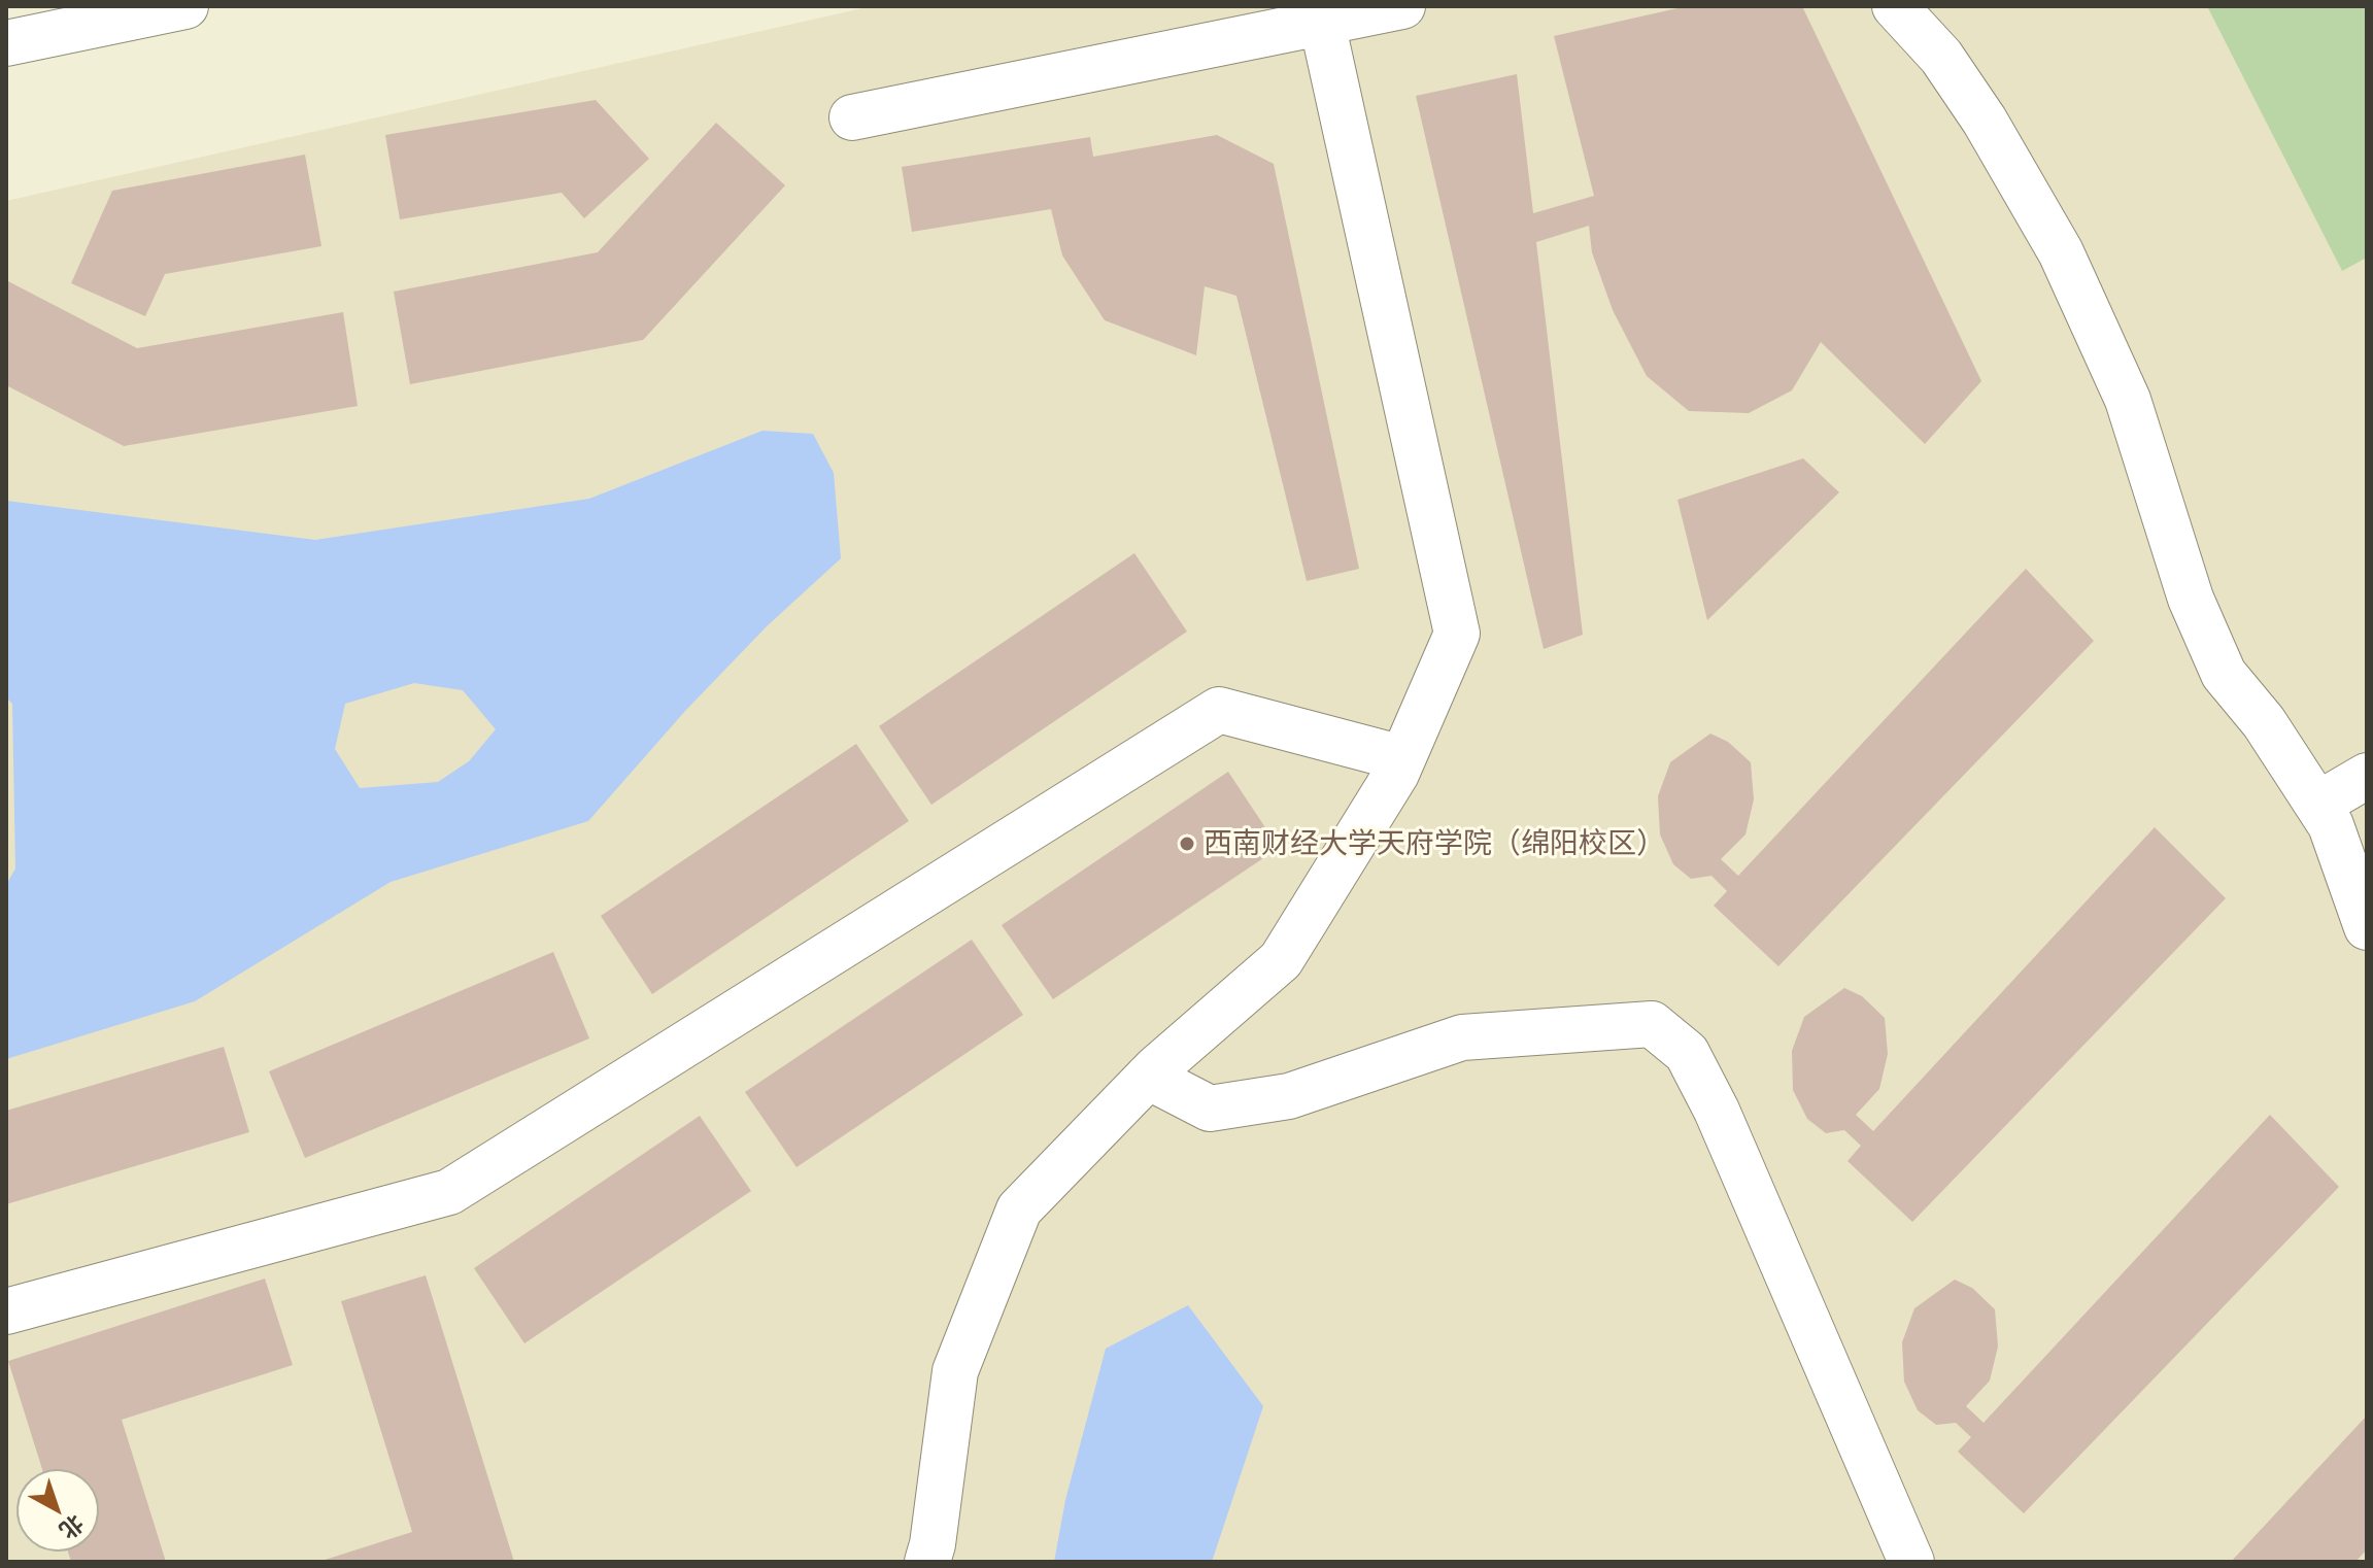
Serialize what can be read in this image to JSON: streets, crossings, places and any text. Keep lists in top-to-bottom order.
{
  "places": ["西南财经大学天府学院（绵阳校区）"],
  "north": "bottom right"
}
